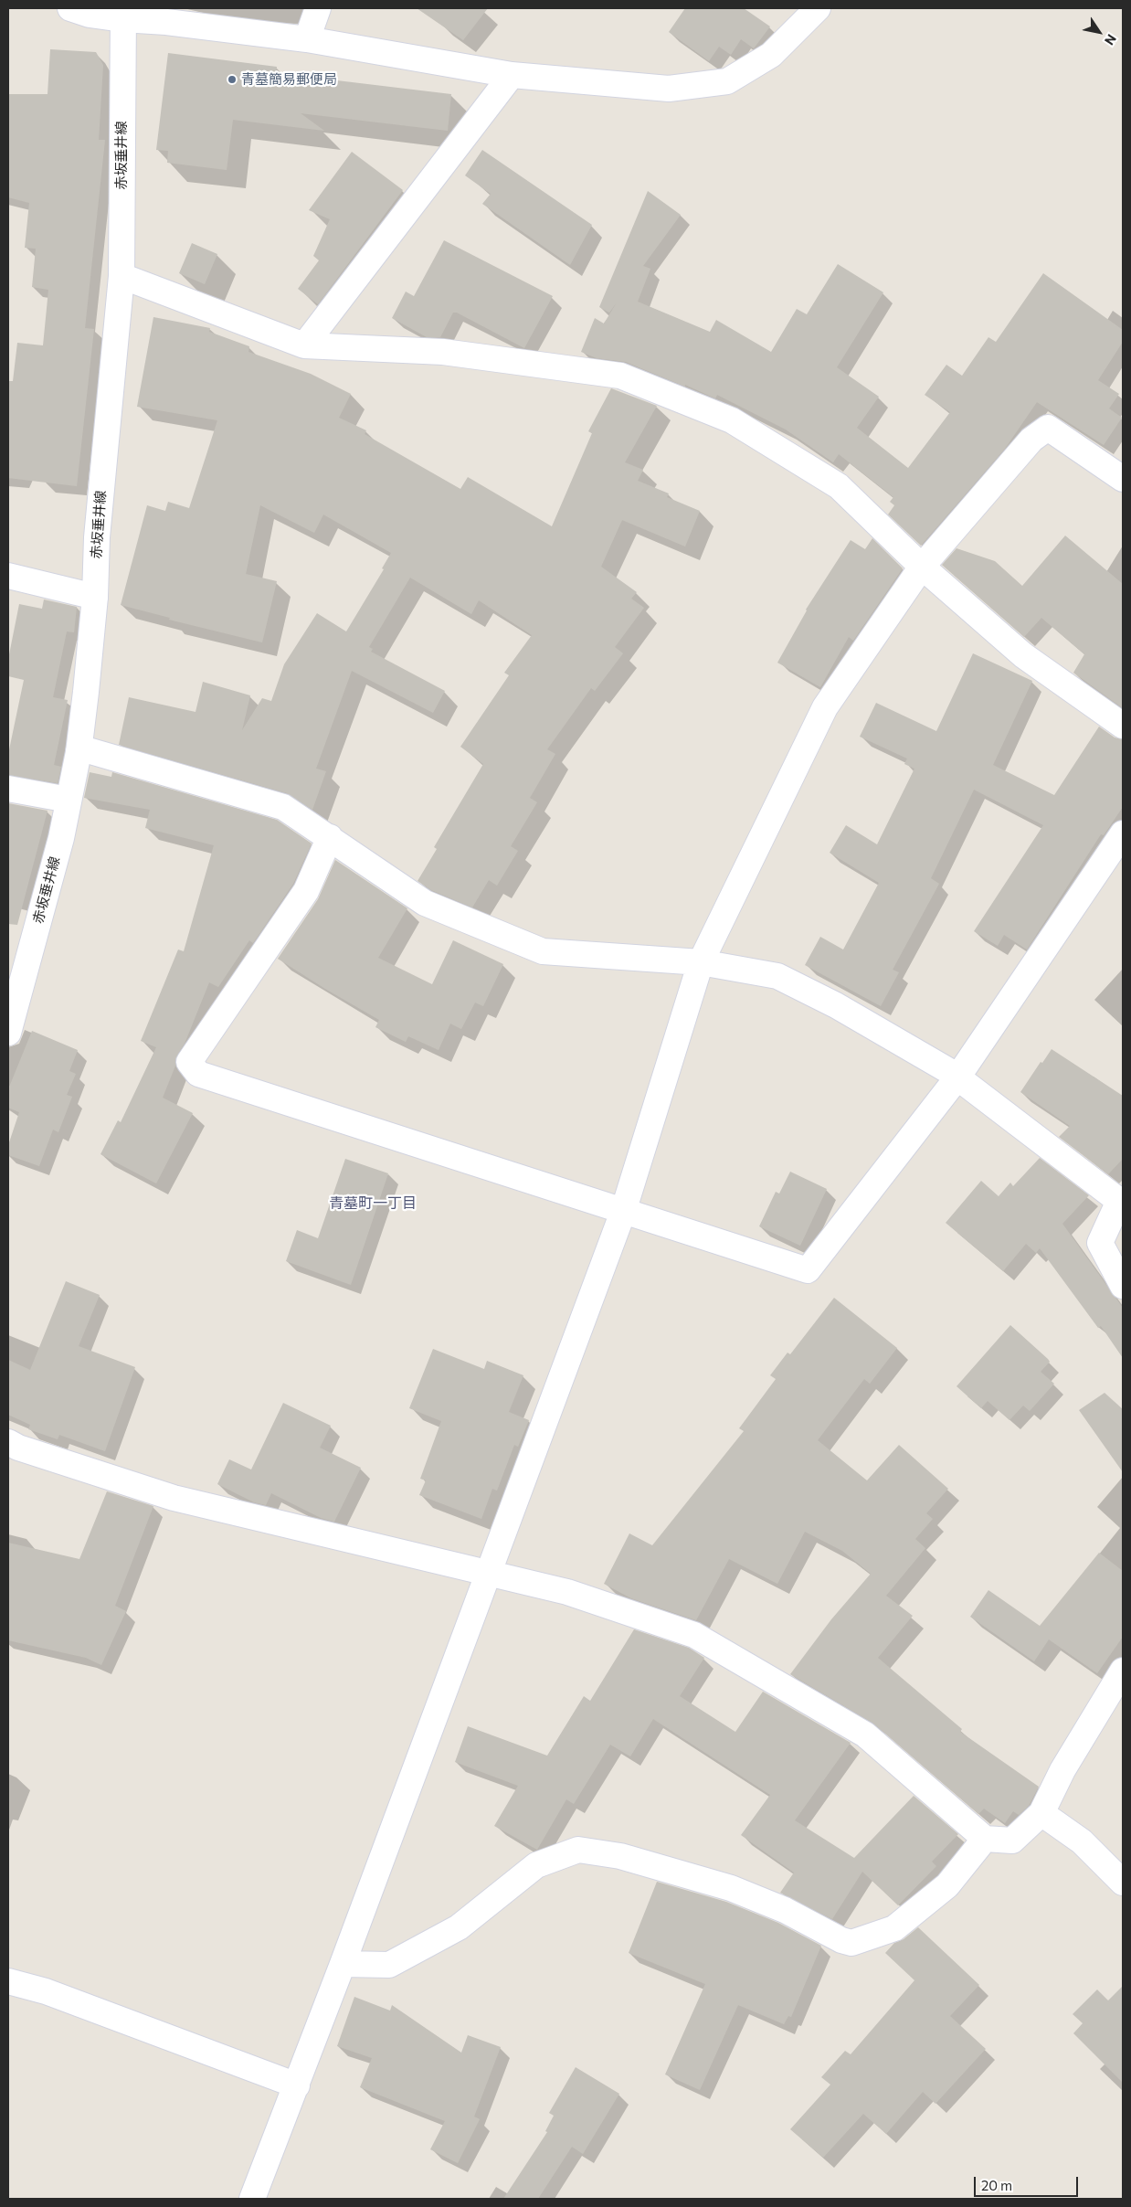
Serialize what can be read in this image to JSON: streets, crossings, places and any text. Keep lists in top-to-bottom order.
{
  "streets": {
    "street": ["赤坂垂井線"]
  },
  "districts": ["青墓町一丁目"],
  "places": ["青墓簡易郵便局"],
  "scale_bar": "20 m",
  "north": "bottom right"
}
